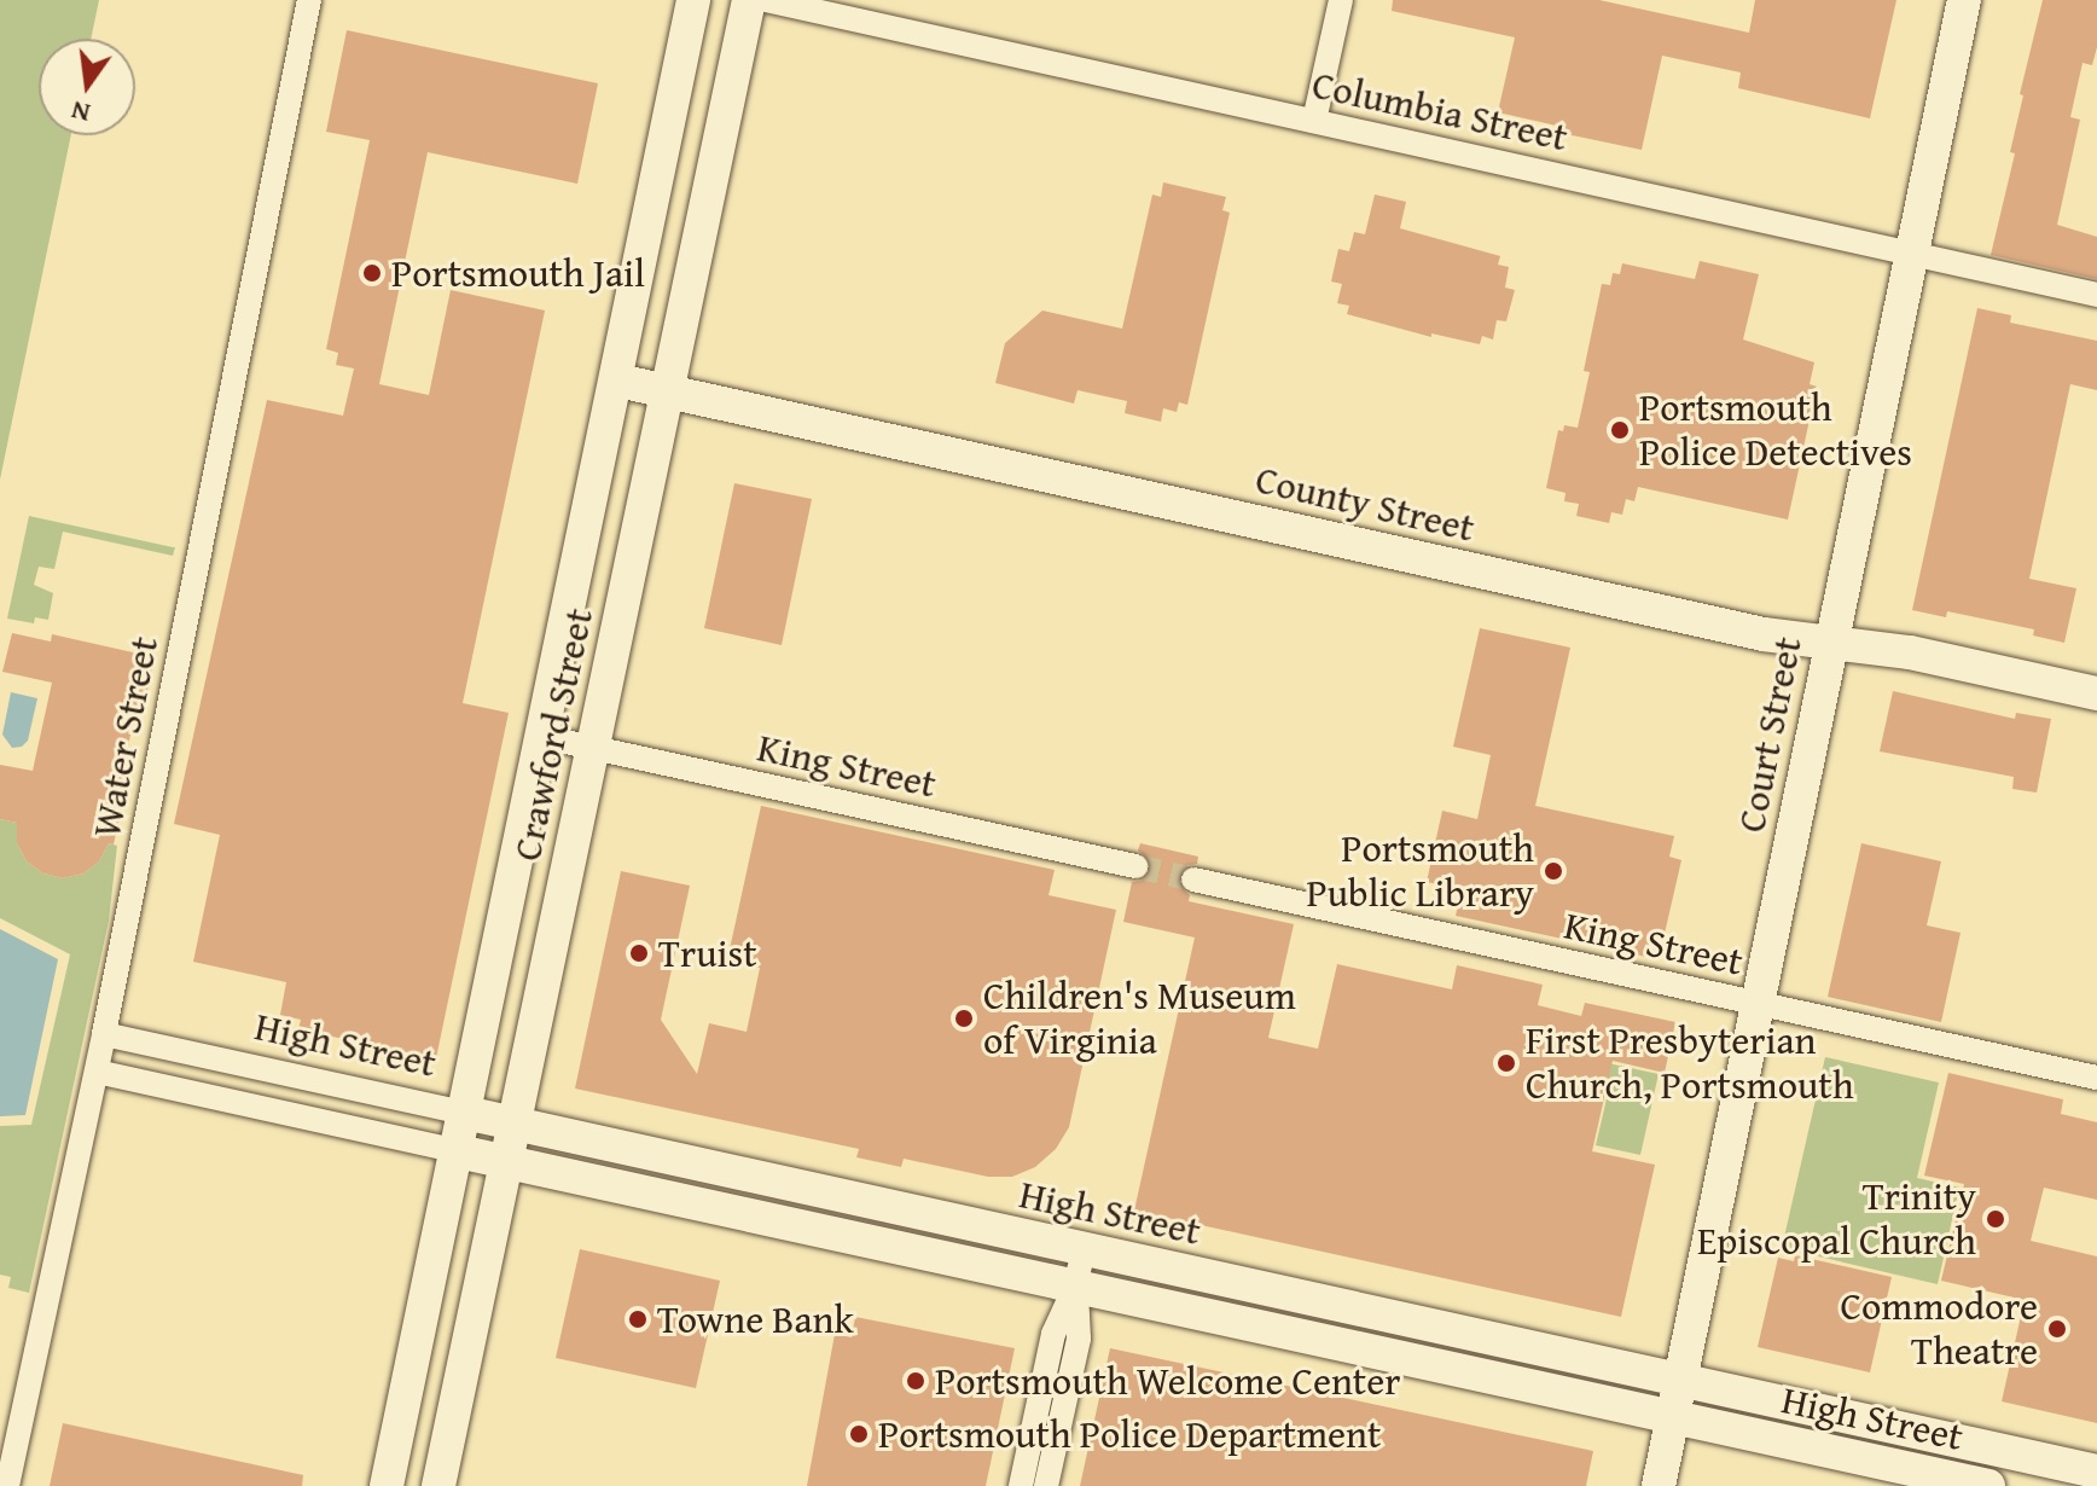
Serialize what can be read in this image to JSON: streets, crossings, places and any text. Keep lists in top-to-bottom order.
{
  "streets": {
    "main road": [
      "County Street",
      "Crawford Street",
      "Court Street",
      "High Street"
    ],
    "street": ["Columbia Street", "Water Street", "King Street"]
  },
  "crossings": [
    ["Columbia Street", "Court Street"],
    ["County Street", "Crawford Street"],
    ["County Street", "Court Street"],
    ["Crawford Street", "King Street"],
    ["Crawford Street", "High Street"],
    ["Court Street", "King Street"],
    ["Court Street", "High Street"],
    ["Water Street", "High Street"]
  ],
  "places": [
    "Portsmouth Jail",
    "Portsmouth Police Detectives",
    "Portsmouth Public Library",
    "Truist",
    "Children's Museum of Virginia",
    "First Presbyterian Church, Portsmouth",
    "Trinity Episcopal Church",
    "Towne Bank",
    "Commodore Theatre",
    "Portsmouth Welcome Center",
    "Portsmouth Police Department"
  ],
  "north": "bottom"
}
